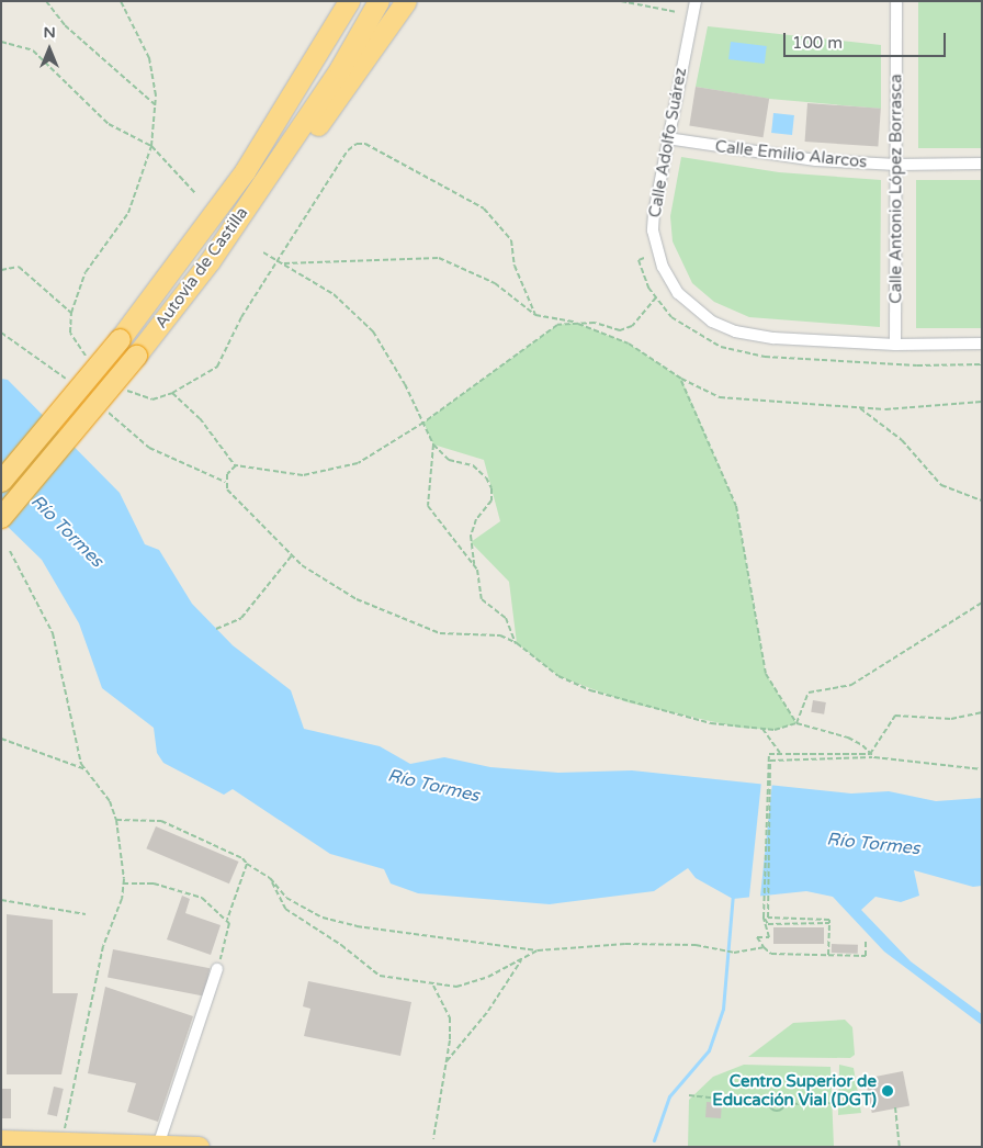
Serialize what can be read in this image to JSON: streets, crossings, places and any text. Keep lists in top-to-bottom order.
{
  "streets": {
    "highway": ["Autovía de Castilla"],
    "street": ["Calle Adolfo Suárez", "Calle Emilio Alarcos", "Calle Antonio López Borrasca"]
  },
  "crossings": [
    ["Calle Adolfo Suárez", "Calle Emilio Alarcos"],
    ["Calle Adolfo Suárez", "Calle Antonio López Borrasca"],
    ["Calle Emilio Alarcos", "Calle Antonio López Borrasca"]
  ],
  "water": ["Río Tormes"],
  "places": ["Centro Superior de Educación Vial (DGT)"],
  "scale_bar": "100 m",
  "north": "top"
}
